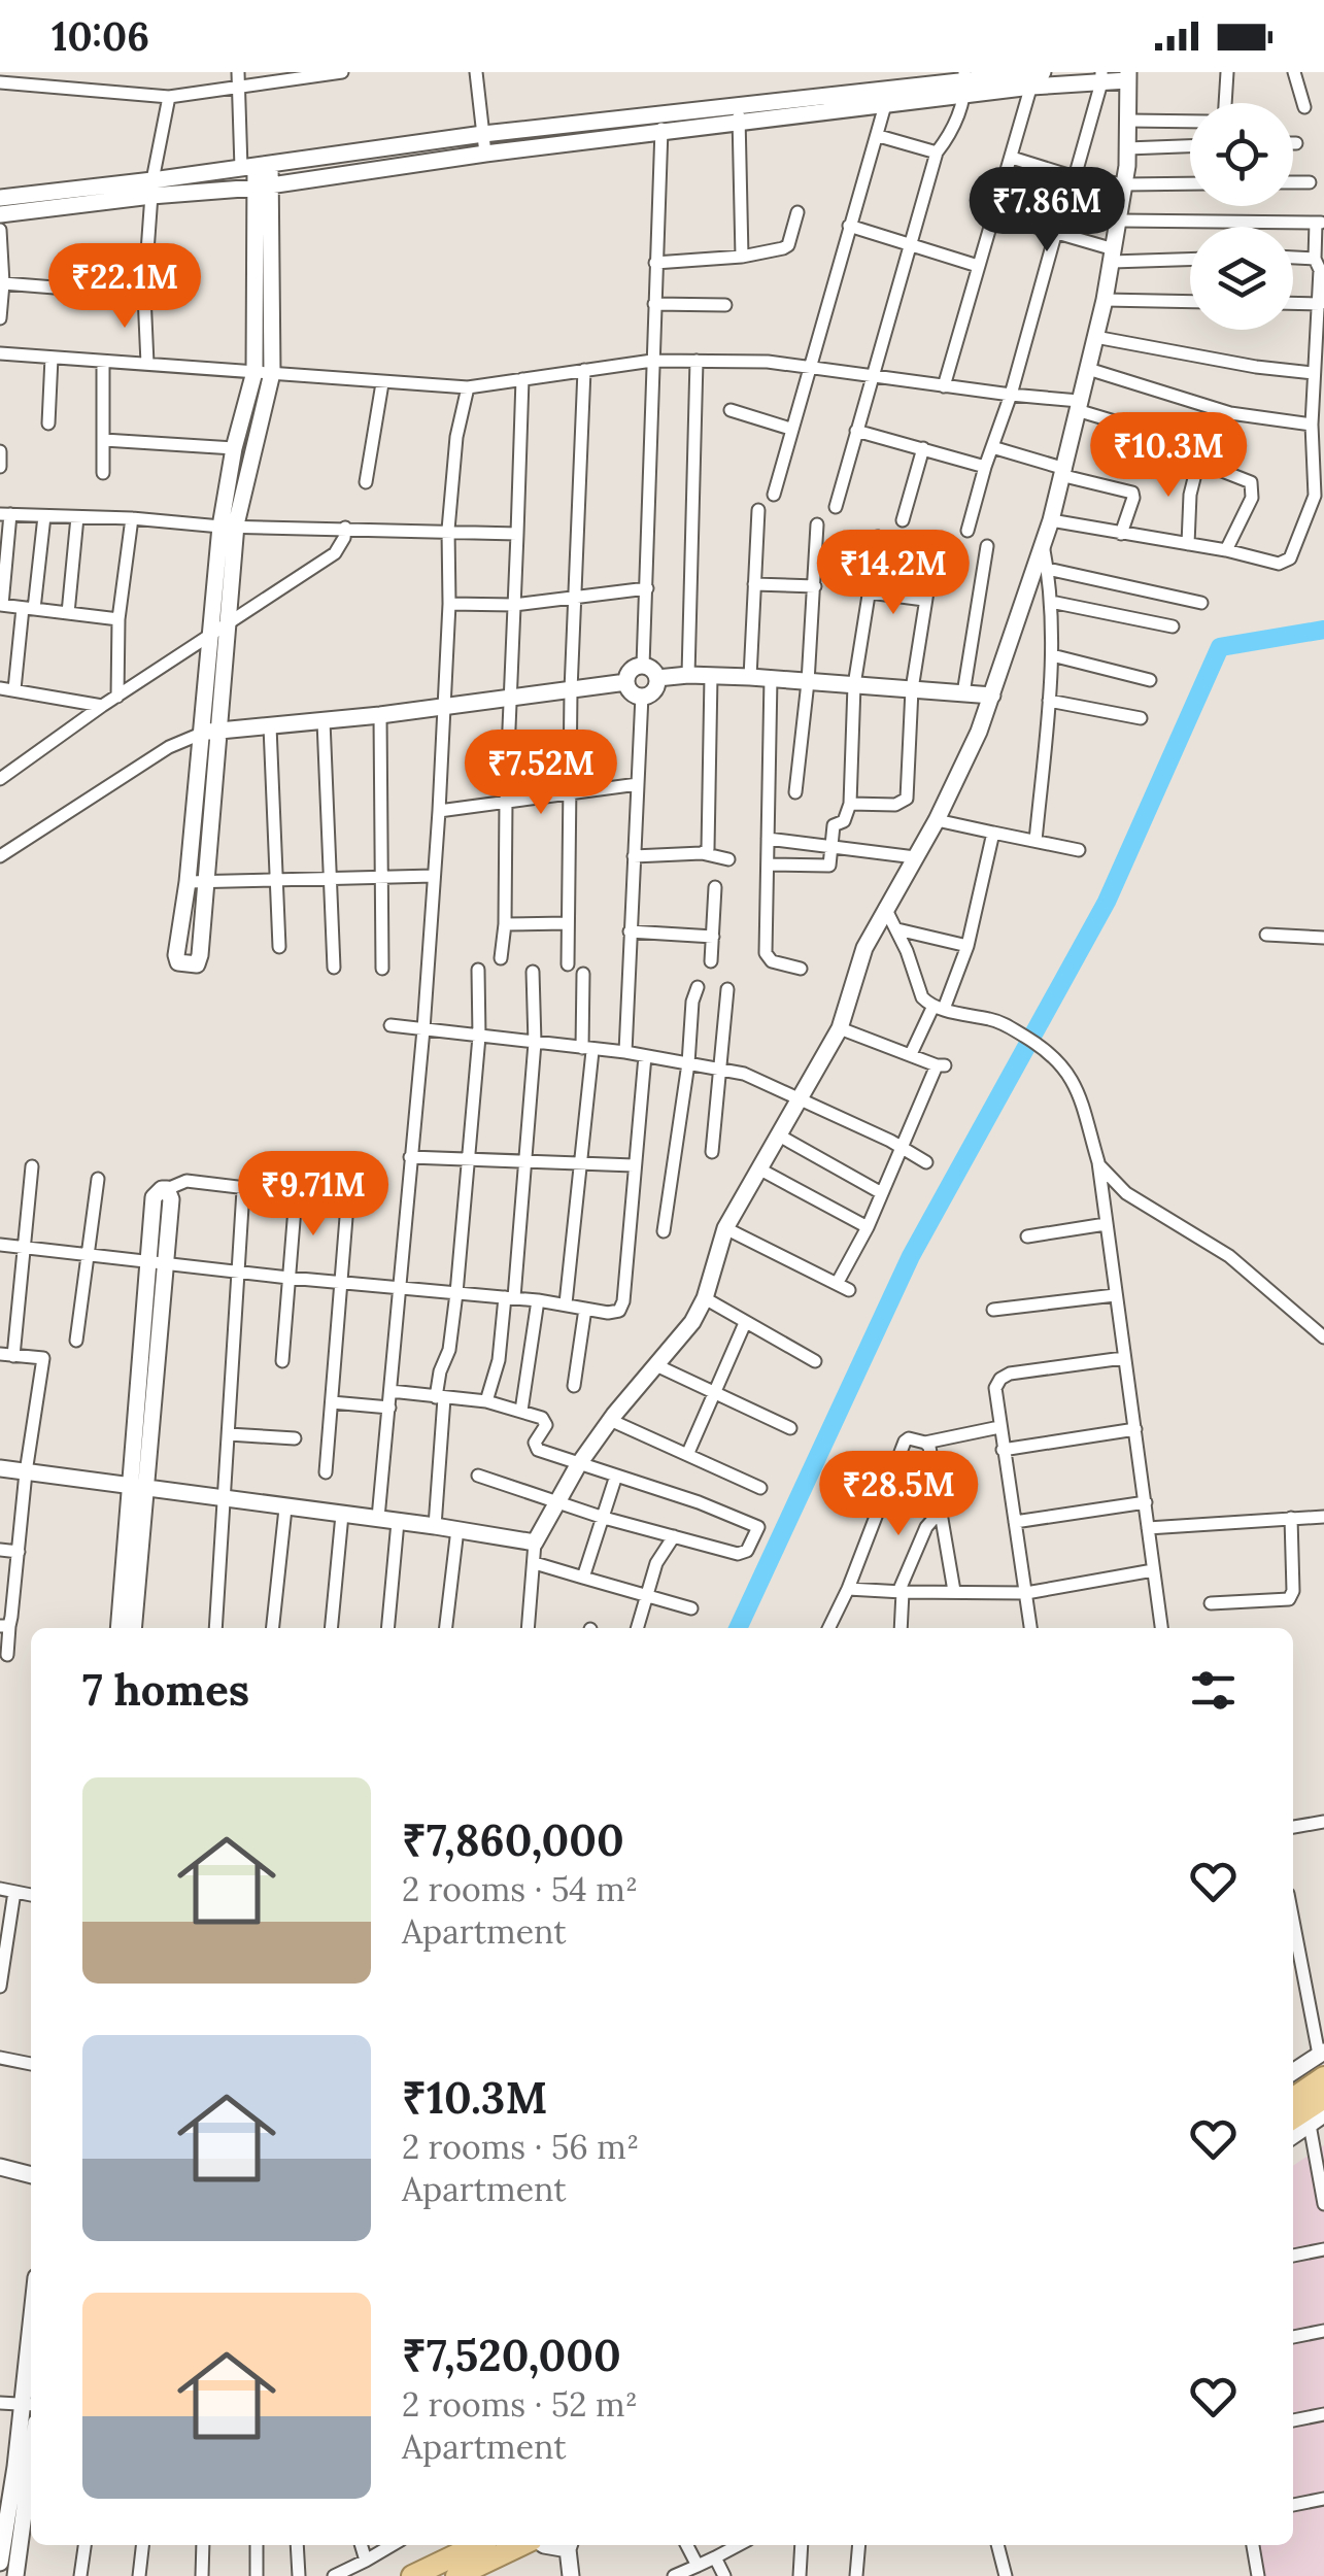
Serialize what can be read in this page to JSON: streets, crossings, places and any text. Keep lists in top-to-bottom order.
{
  "page": {
    "status": "10:06",
    "price": [
      "₹7.86M",
      "₹22.1M",
      "₹10.3M",
      "₹14.2M",
      "₹7.52M",
      "₹9.71M",
      "₹28.5M"
    ],
    "heading": "7 homes",
    "list": [
      {
        "name": "₹7,860,000",
        "note": "2 rooms · 54 m² · Apartment"
      },
      {
        "name": "₹10.3M",
        "note": "2 rooms · 56 m² · Apartment"
      },
      {
        "name": "₹7,520,000",
        "note": "2 rooms · 52 m² · Apartment"
      }
    ]
  }
}
